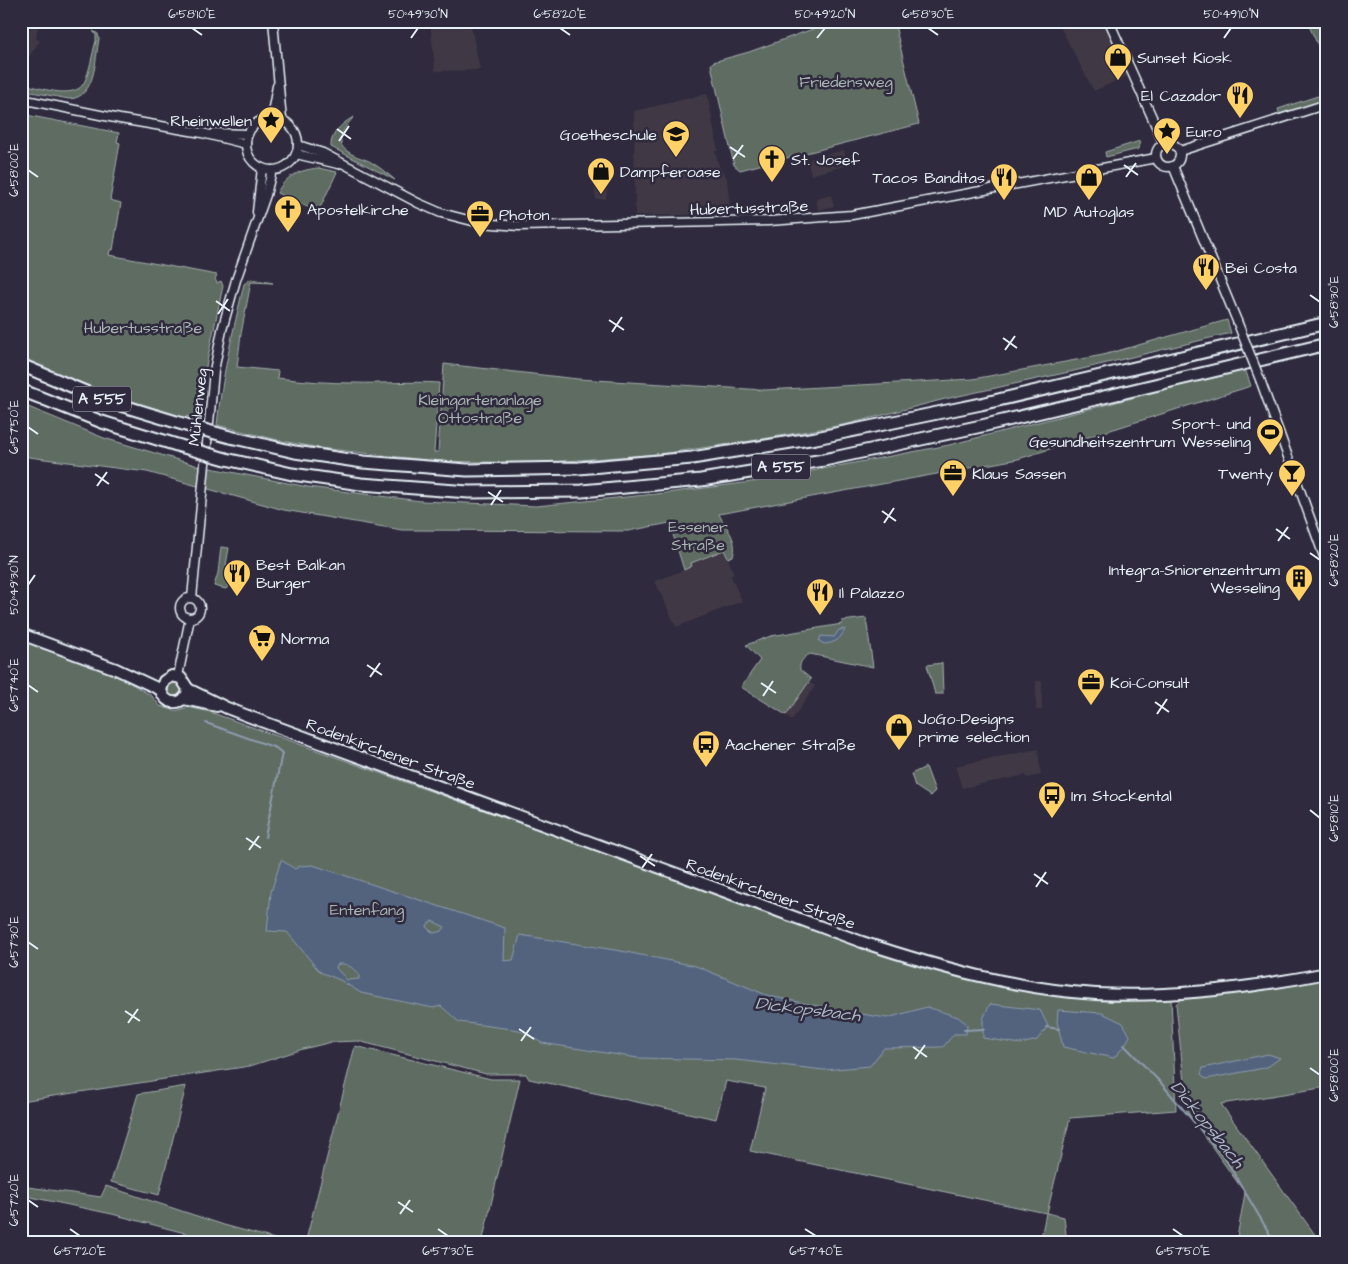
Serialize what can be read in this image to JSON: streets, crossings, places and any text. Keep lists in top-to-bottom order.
{
  "streets": {
    "highway": ["A 555"],
    "main road": ["Rodenkirchener Straße"],
    "street": ["Hubertusstraße", "Mühlenweg"]
  },
  "crossings": [
    ["Hubertusstraße", "Mühlenweg"],
    ["Mühlenweg", "Rodenkirchener Straße"]
  ],
  "water": ["Dickopsbach"],
  "parks": [
    "Friedensweg",
    "Hubertusstraße",
    "Kleingartenanlage Ottostraße",
    "Essener Straße",
    "Entenfang"
  ],
  "places": {
    "shop": [
      "Sunset Kiosk",
      "Dampferoase",
      "MD Autoglas",
      "JoGo-Designs prime selection"
    ],
    "restaurant": [
      "El Cazador",
      "Tacos Banditas",
      "Bei Costa",
      "Best Balkan Burger",
      "Il Palazzo"
    ],
    "place": ["Rheinwellen", "Euro"],
    "school or university": ["Goetheschule"],
    "church": ["St. Josef", "Apostelkirche"],
    "office": ["Photon", "Klaus Sassen", "Koi-Consult"],
    "sports": ["Sport- und Gesundheitszentrum Wesseling"],
    "bar": ["Twenty"],
    "building": ["Integra-Sniorenzentrum Wesseling"],
    "supermarket": ["Norma"],
    "bus stop": ["Aachener Straße", "Im Stockental"]
  },
  "coordinates": [
    "6°58'10\"E",
    "50°49'30\"N",
    "6°58'20\"E",
    "50°49'20\"N",
    "6°58'30\"E",
    "50°49'10\"N",
    "6°58'00\"E",
    "6°57'50\"E",
    "6°57'40\"E",
    "6°57'30\"E",
    "6°57'20\"E"
  ]
}
